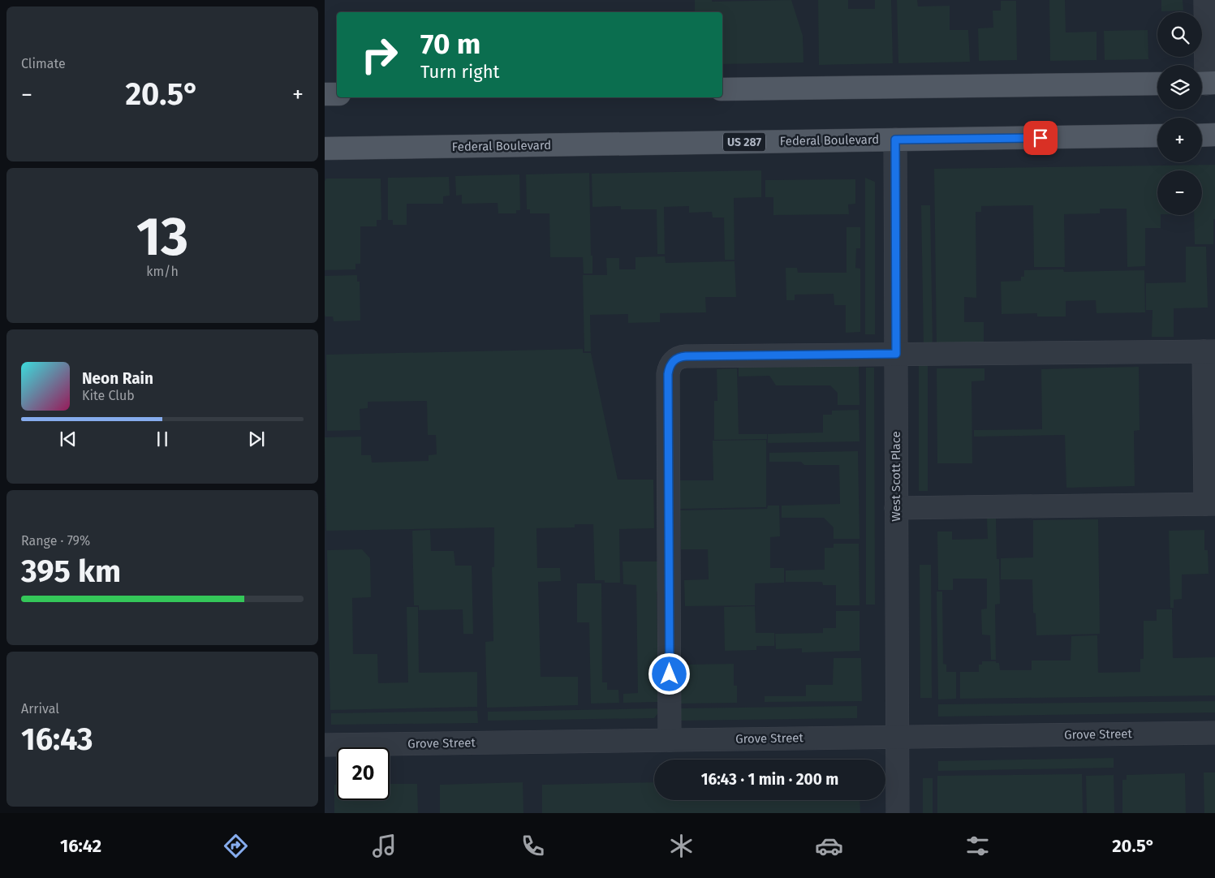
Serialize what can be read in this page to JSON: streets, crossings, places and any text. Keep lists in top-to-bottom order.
{
  "streets": {
    "main road": ["Federal Boulevard", "US 287"],
    "street": ["West Scott Place", "Grove Street"]
  },
  "crossings": [
    ["Federal Boulevard", "West Scott Place"],
    ["West Scott Place", "Grove Street"]
  ],
  "page": {
    "tile": [
      "Climate",
      ["13", "km/h"],
      ["Range · 79%", "395 km"],
      ["Arrival", "16:43"]
    ],
    "map_buttons": ["+", "−"],
    "turn": ["70 m", "Turn right"],
    "heat": ["−", "20.5°", "+"],
    "song": ["Neon Rain", "Kite Club"],
    "limit": "20",
    "trip": "16:43 · 1 min · 200 m",
    "tabs": ["16:42", "20.5°"]
  }
}
